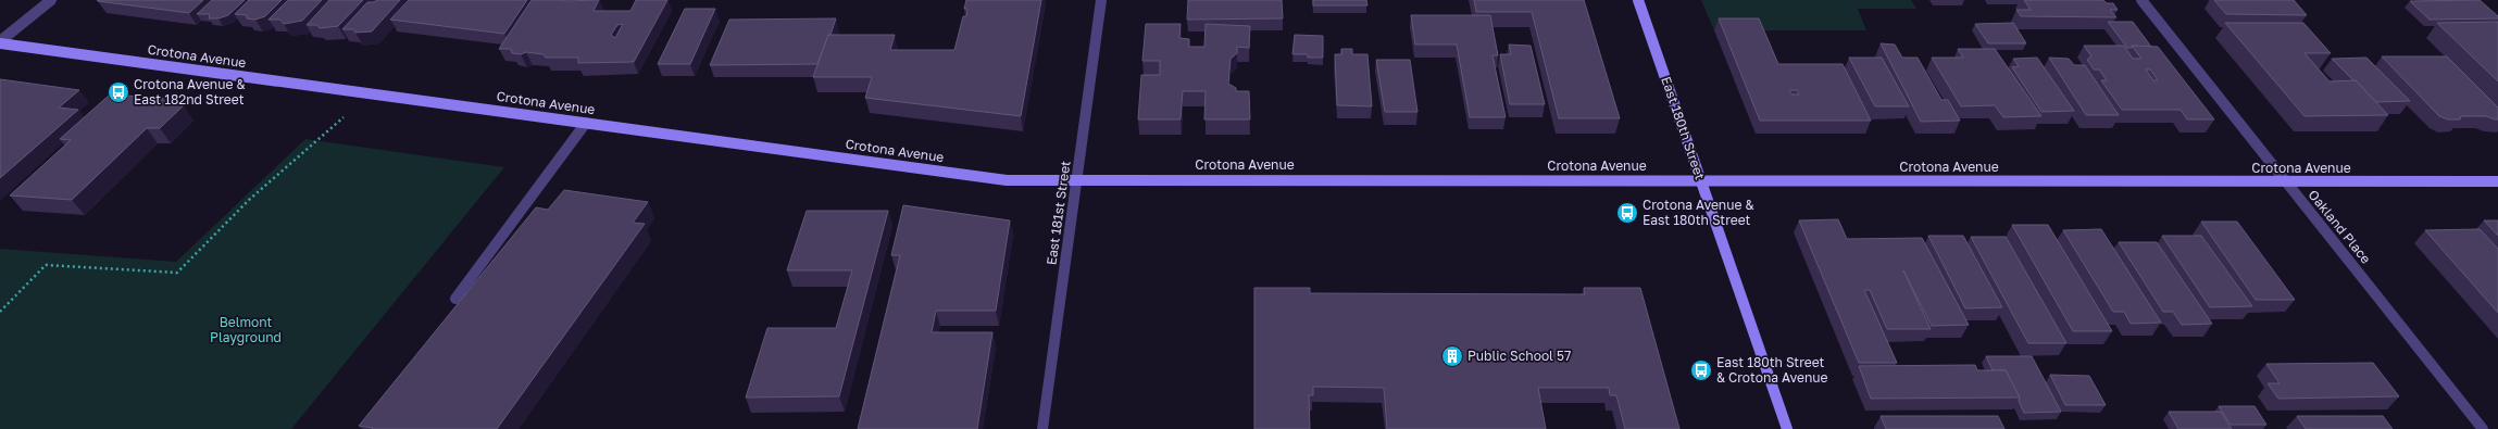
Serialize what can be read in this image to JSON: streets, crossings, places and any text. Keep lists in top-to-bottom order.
{
  "streets": {
    "street": [
      "Crotona Avenue",
      "East 180th Street",
      "East 181st Street",
      "Oakland Place"
    ]
  },
  "crossings": [
    ["Crotona Avenue", "East 180th Street"],
    ["Crotona Avenue", "East 181st Street"],
    ["Crotona Avenue", "Oakland Place"]
  ],
  "parks": ["Belmont Playground"],
  "places": {
    "bus stop": ["Crotona Avenue & East 182nd Street", "Crotona Avenue & East 180th Street", "East 180th Street & Crotona Avenue"],
    "building": ["Public School 57"]
  }
}
